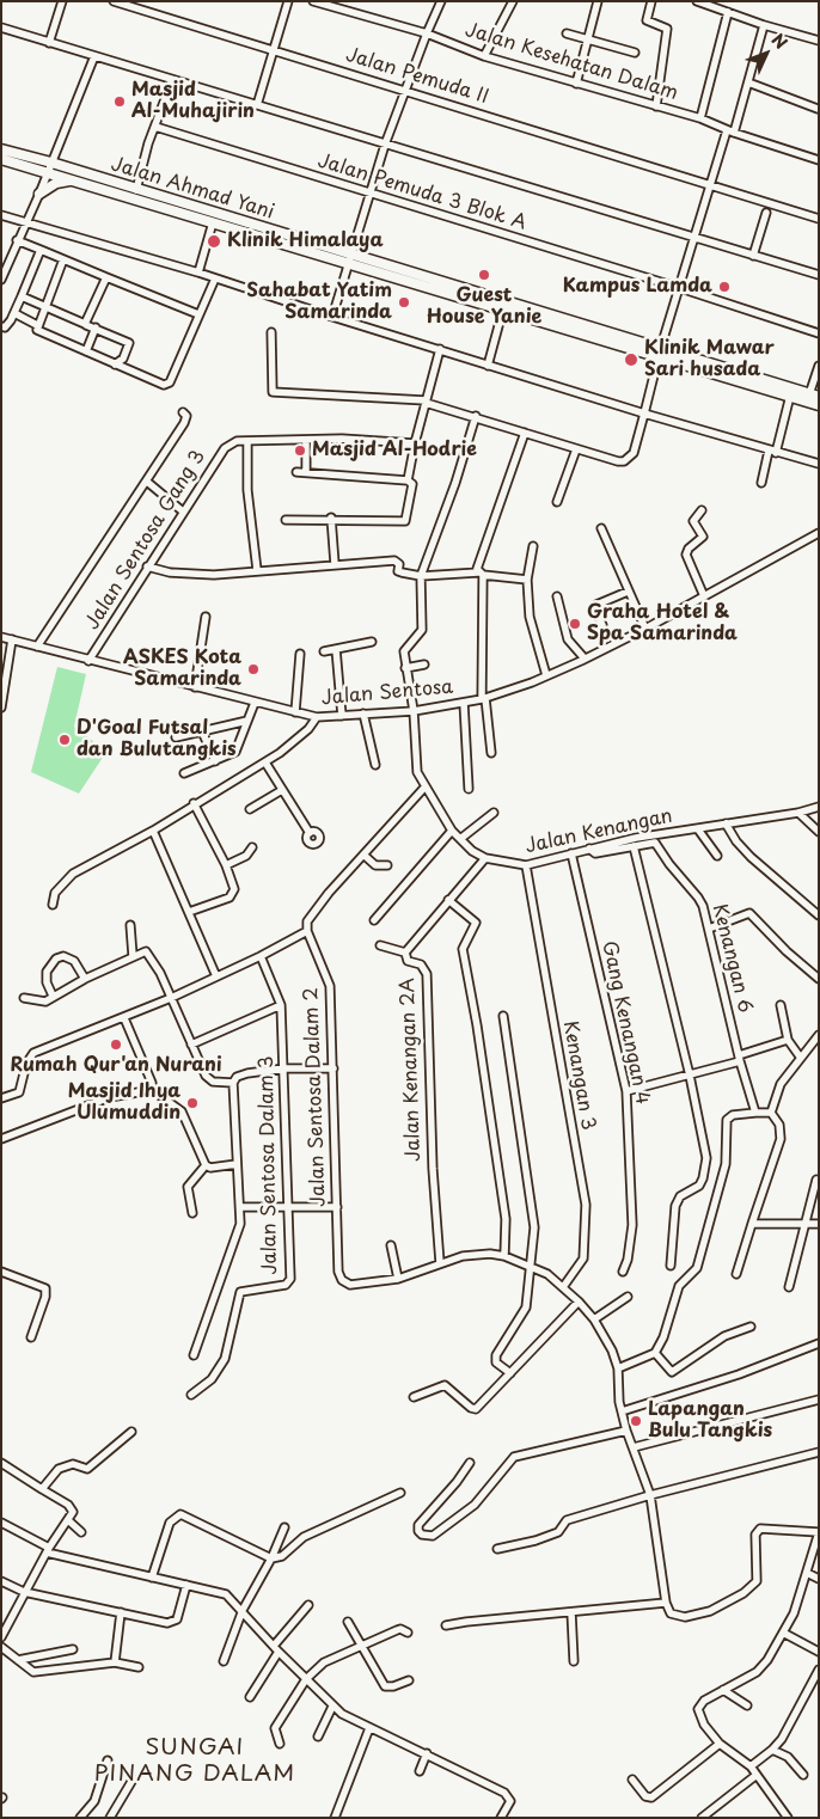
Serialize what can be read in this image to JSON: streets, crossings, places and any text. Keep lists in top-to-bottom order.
{
  "streets": {
    "main road": ["Jalan Ahmad Yani"],
    "street": [
      "Jalan Kesehatan Dalam",
      "Jalan Pemuda II",
      "Jalan Pemuda 3 Blok A",
      "Jalan Sentosa Gang 3",
      "Jalan Sentosa",
      "Jalan Kenangan",
      "Kenangan 6",
      "Gang Kenangan 4",
      "Jalan Kenangan 2A",
      "Kenangan 3",
      "Jalan Sentosa Dalam 2",
      "Jalan Sentosa Dalam 3"
    ]
  },
  "crossings": [
    ["Jalan Sentosa Gang 3", "Jalan Sentosa"],
    ["Jalan Sentosa", "Jalan Kenangan"],
    ["Jalan Kenangan", "Kenangan 6"],
    ["Jalan Kenangan", "Gang Kenangan 4"],
    ["Jalan Kenangan", "Jalan Kenangan 2A"],
    ["Jalan Kenangan", "Kenangan 3"]
  ],
  "districts": ["SUNGAI PINANG DALAM"],
  "places": [
    "Masjid Al-Muhajirin",
    "Klinik Himalaya",
    "Guest House Yanie",
    "Kampus Lamda",
    "Sahabat Yatim Samarinda",
    "Klinik Mawar Sari husada",
    "Masjid Al-Hodrie",
    "Graha Hotel & Spa Samarinda",
    "ASKES Kota Samarinda",
    "D'Goal Futsal dan Bulutangkis",
    "Rumah Qur'an Nurani",
    "Masjid Ihya Ulumuddin",
    "Lapangan Bulu Tangkis"
  ],
  "north": "top right"
}
